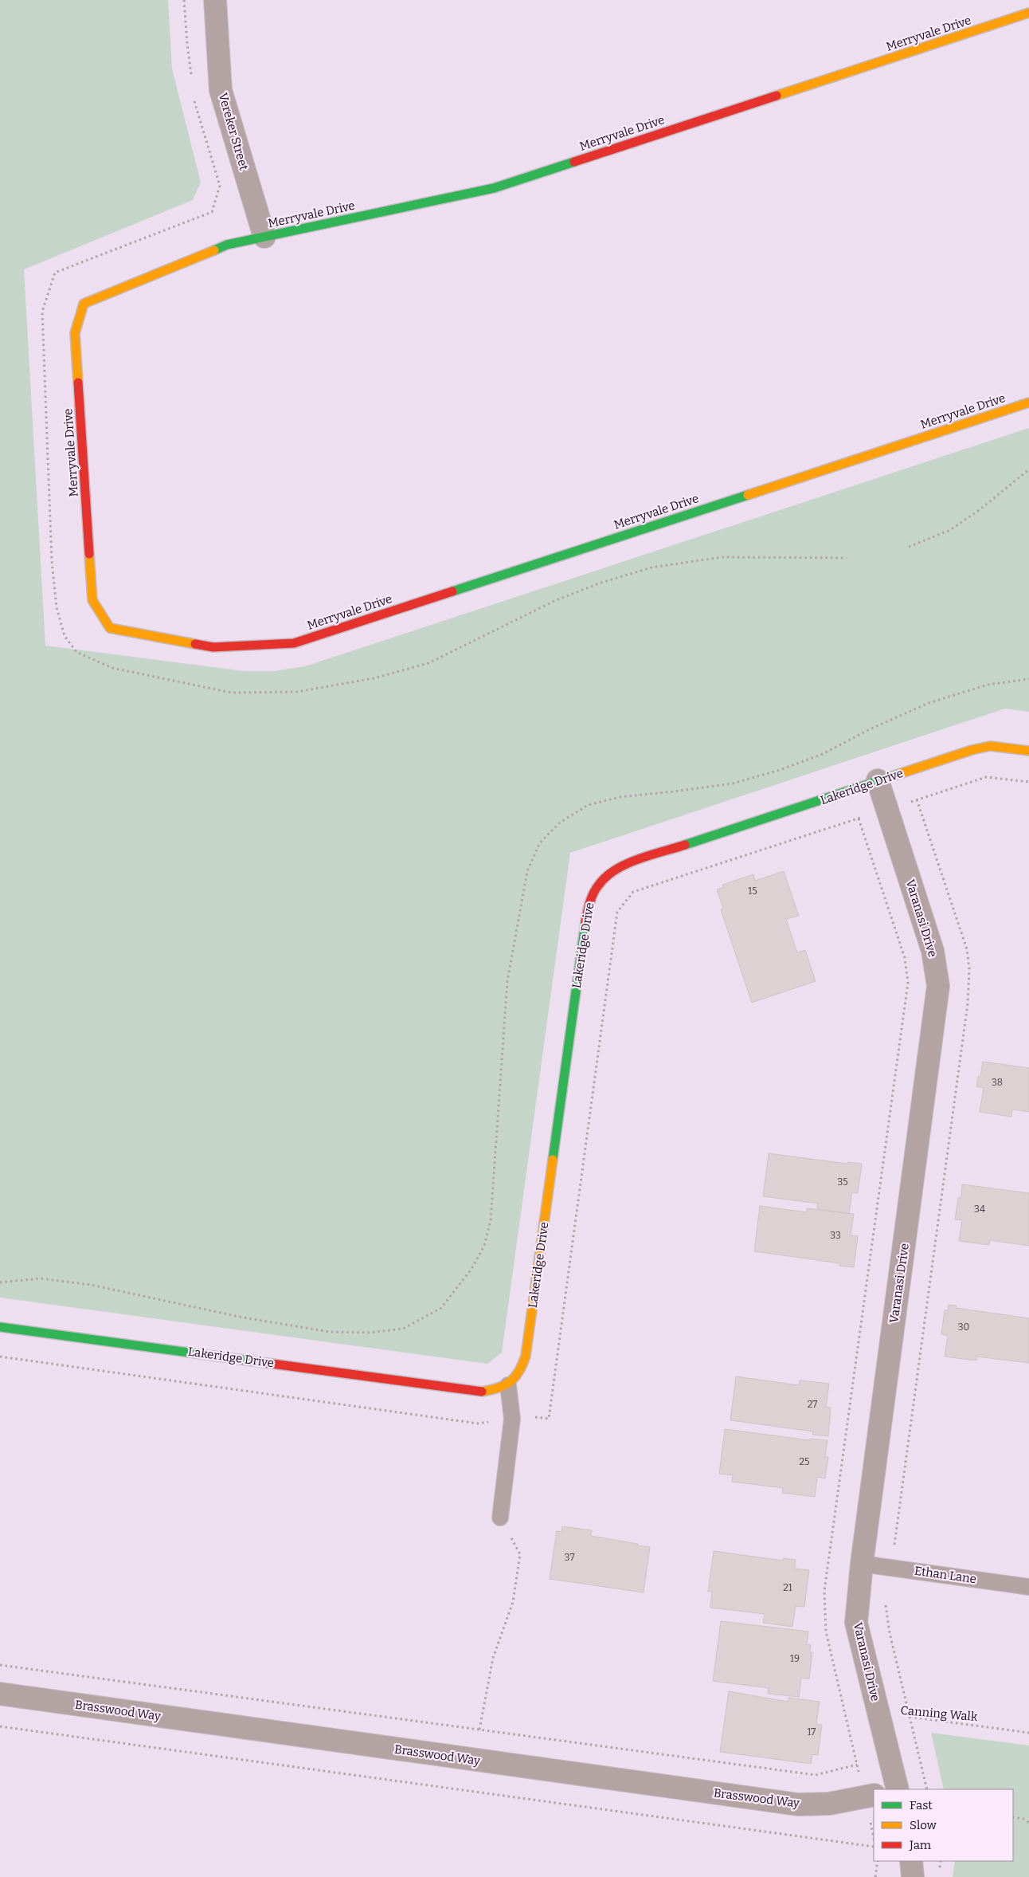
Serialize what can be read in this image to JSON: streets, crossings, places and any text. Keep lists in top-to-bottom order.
{
  "streets": {
    "street": [
      "Merryvale Drive",
      "Vereker Street",
      "Lakeridge Drive",
      "Varanasi Drive",
      "Brasswood Way"
    ],
    "lane": ["Ethan Lane"],
    "path": ["Canning Walk"]
  },
  "crossings": [
    ["Merryvale Drive", "Vereker Street"],
    ["Lakeridge Drive", "Varanasi Drive"],
    ["Varanasi Drive", "Ethan Lane"],
    ["Varanasi Drive", "Canning Walk"]
  ],
  "house_numbers": [
    "15",
    "38",
    "35",
    "34",
    "33",
    "30",
    "27",
    "25",
    "37",
    "21",
    "19",
    "17"
  ],
  "legend": ["Fast", "Slow", "Jam"]
}
